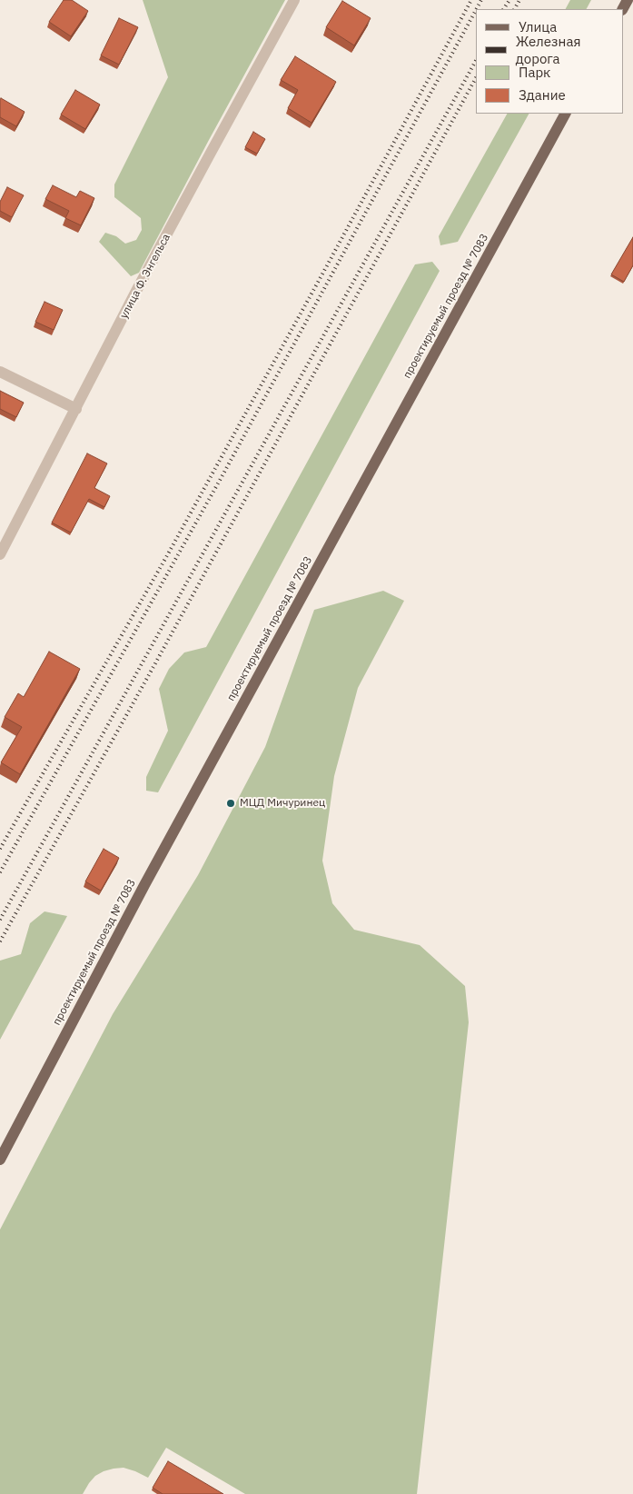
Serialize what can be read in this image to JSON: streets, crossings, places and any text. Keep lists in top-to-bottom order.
{
  "streets": {
    "main road": ["проектируемый проезд № 7083"],
    "street": ["улица Ф. Энгельса"]
  },
  "places": ["МЦД Мичуринец"],
  "legend": [
    "Улица",
    "Железная дорога",
    "Парк",
    "Здание"
  ]
}
